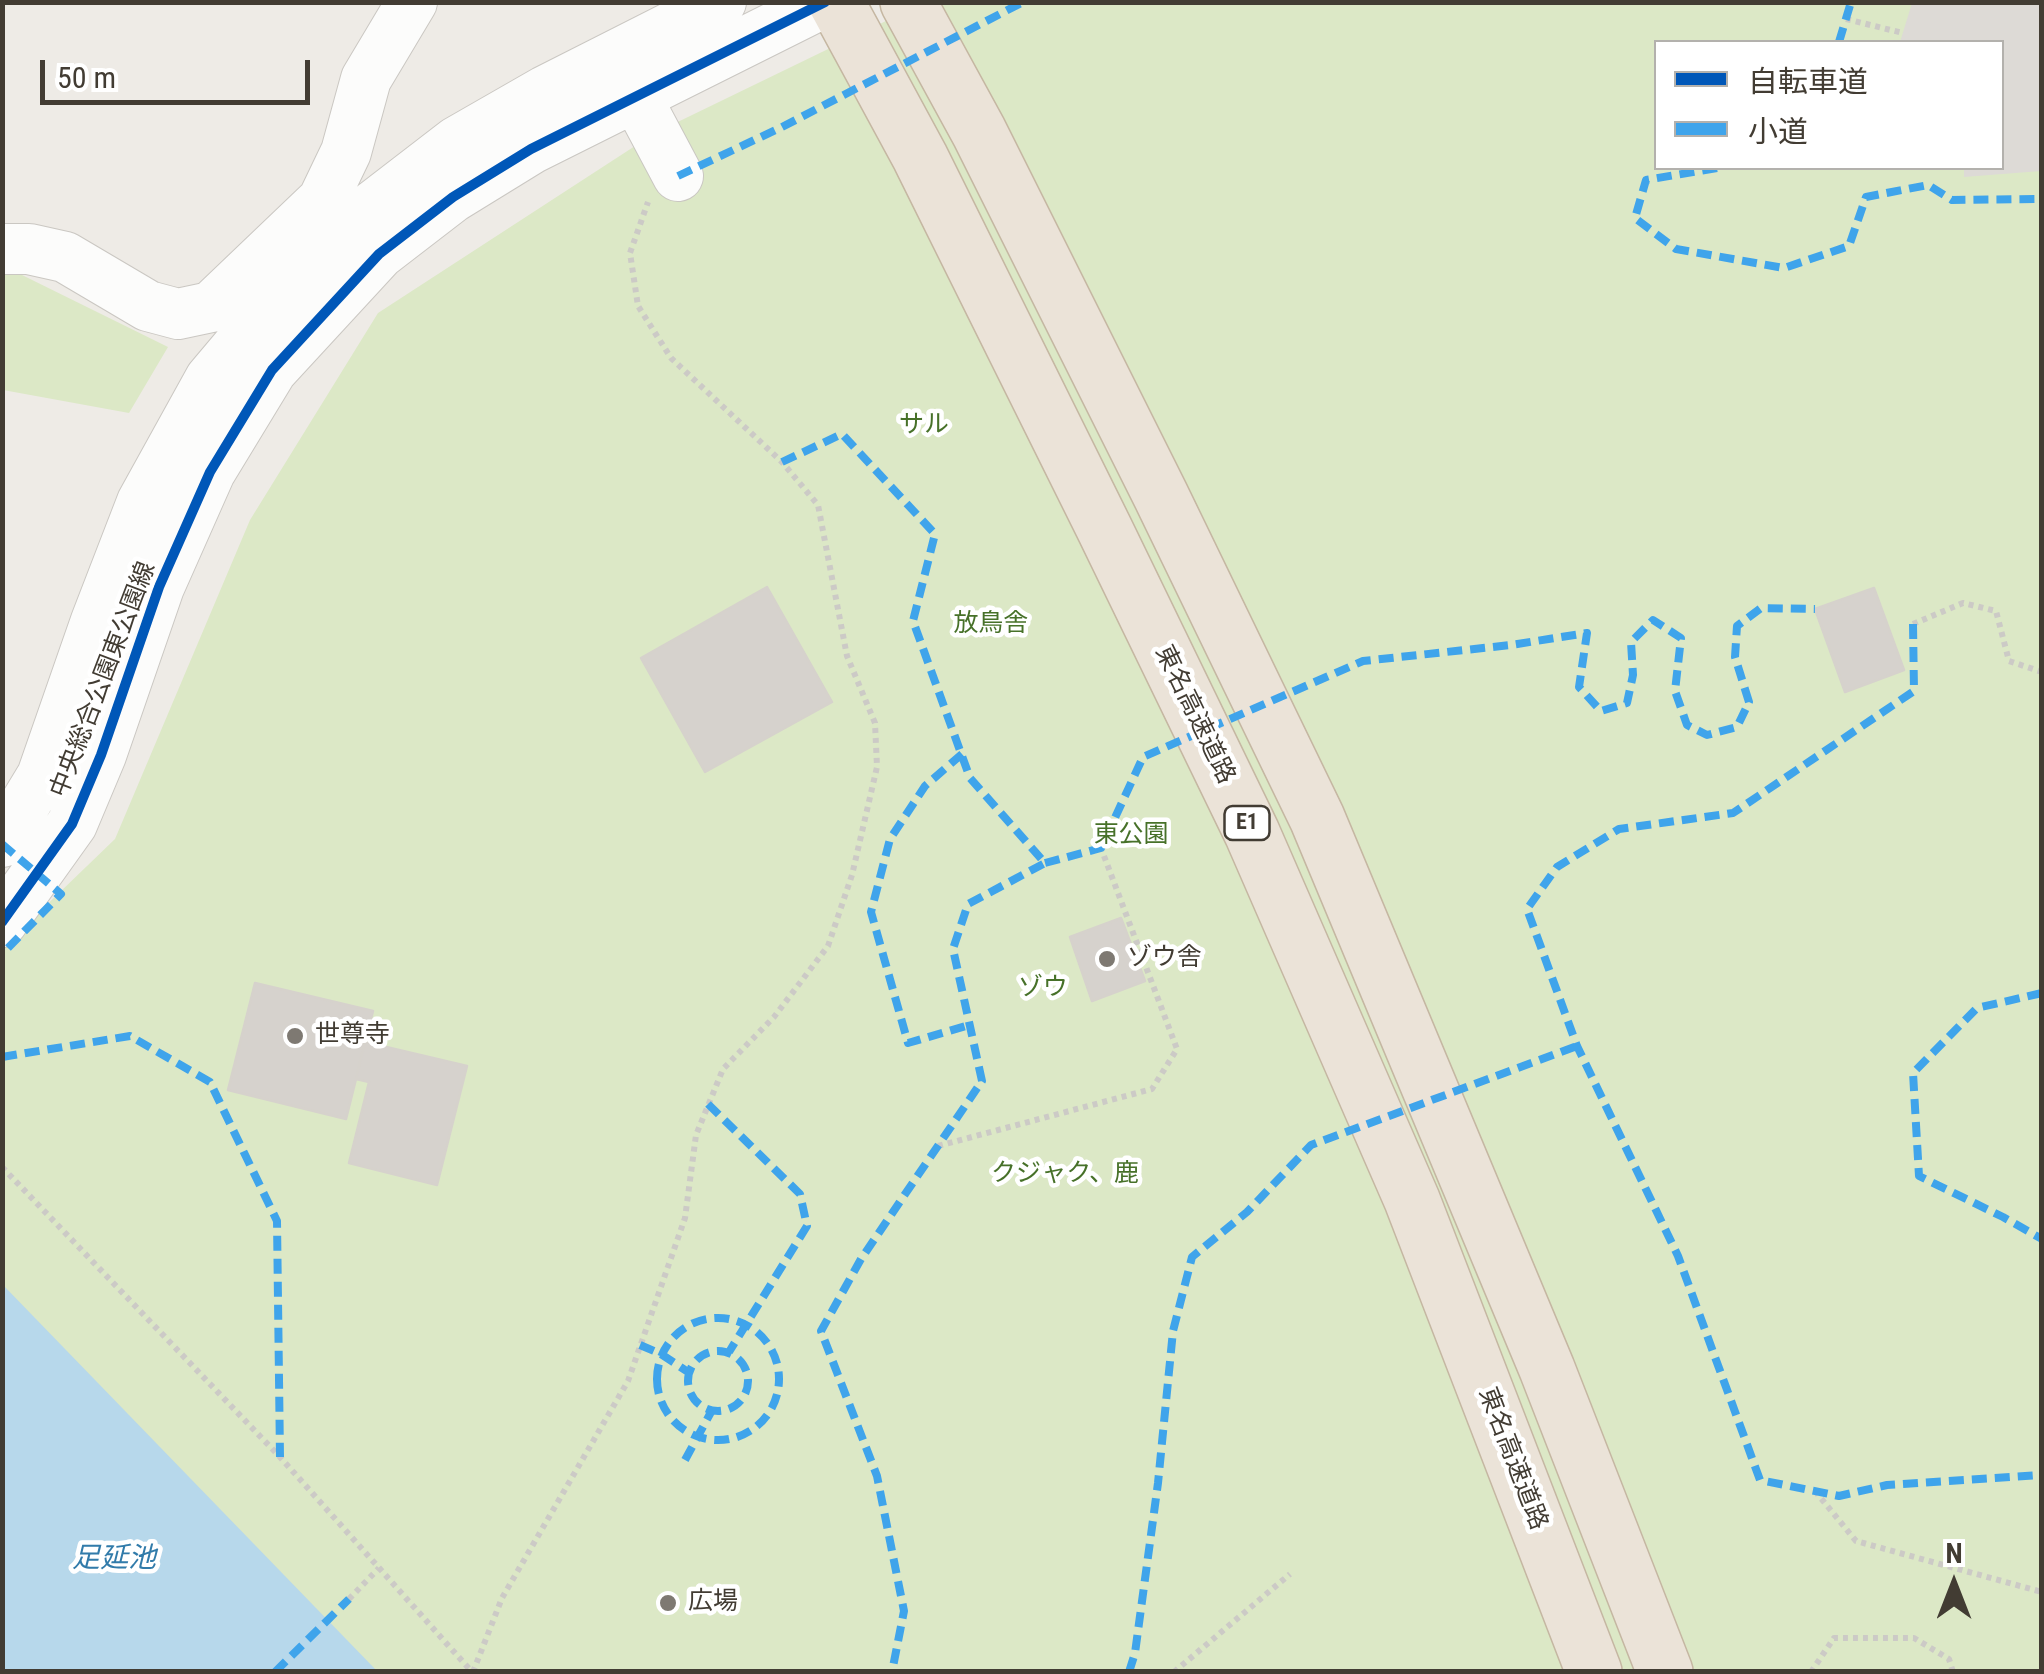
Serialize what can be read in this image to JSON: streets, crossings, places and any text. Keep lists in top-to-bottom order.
{
  "streets": {
    "highway": ["東名高速道路", "E1"],
    "street": ["中央総合公園東公園線"]
  },
  "water": ["足延池"],
  "parks": [
    "サル",
    "放鳥舎",
    "東公園",
    "ゾウ",
    "クジャク、鹿"
  ],
  "places": ["ゾウ舎", "世尊寺", "広場"],
  "legend": ["自転車道", "小道"],
  "scale_bar": "50 m",
  "north": "top"
}
